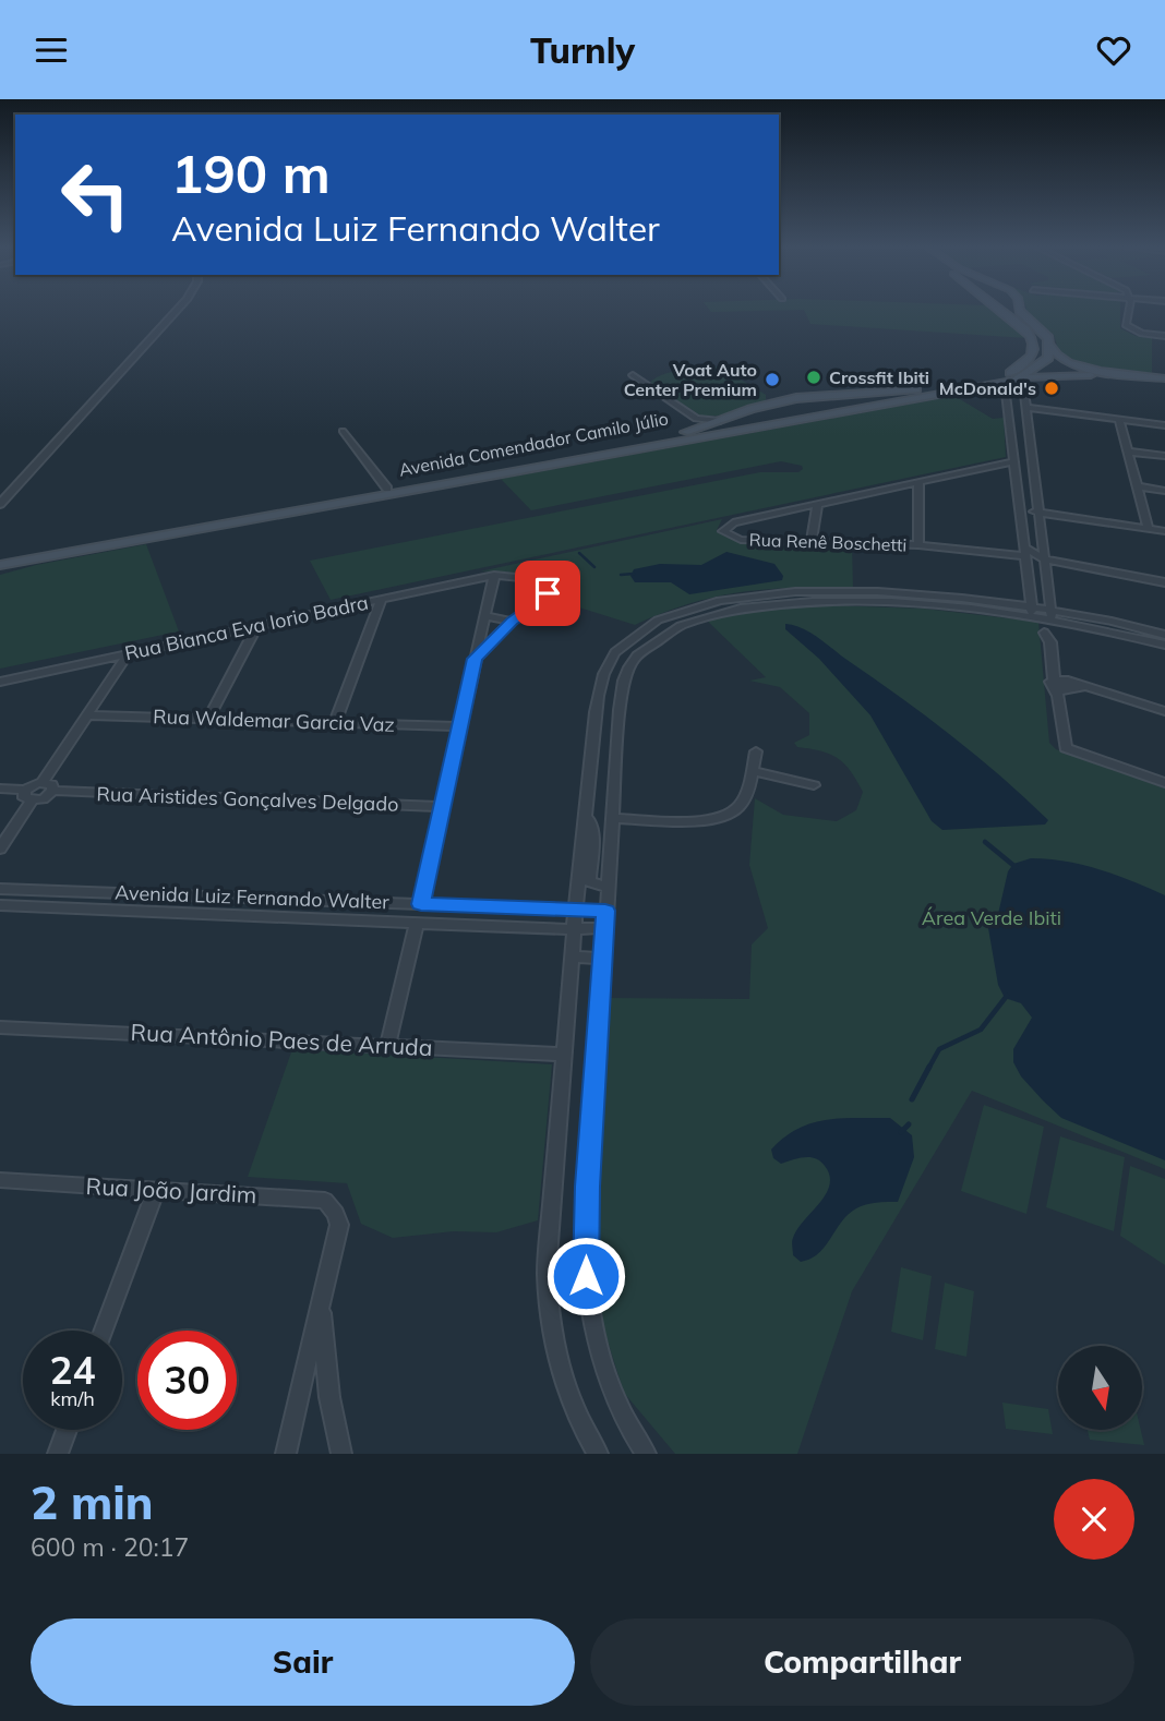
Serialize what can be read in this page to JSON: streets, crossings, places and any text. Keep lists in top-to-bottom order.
{
  "streets": {
    "main road": ["Avenida Comendador Camilo Júlio"],
    "street": [
      "Rua Renê Boschetti",
      "Rua Bianca Eva Iorio Badra",
      "Rua Waldemar Garcia Vaz",
      "Rua Aristides Gonçalves Delgado",
      "Avenida Luiz Fernando Walter",
      "Rua Antônio Paes de Arruda",
      "Rua João Jardim"
    ]
  },
  "parks": ["Área Verde Ibiti"],
  "places": ["Crossfit Ibiti", "Voat Auto Center Premium", "McDonald's"],
  "north": "bottom",
  "page": {
    "header": "Turnly",
    "turn": ["190 m", "Avenida Luiz Fernando Walter"],
    "speed": "24 km/h",
    "limit": "30",
    "heading": ["2 min", "600 m · 20:17"],
    "buttons": ["Sair", "Compartilhar"]
  }
}
